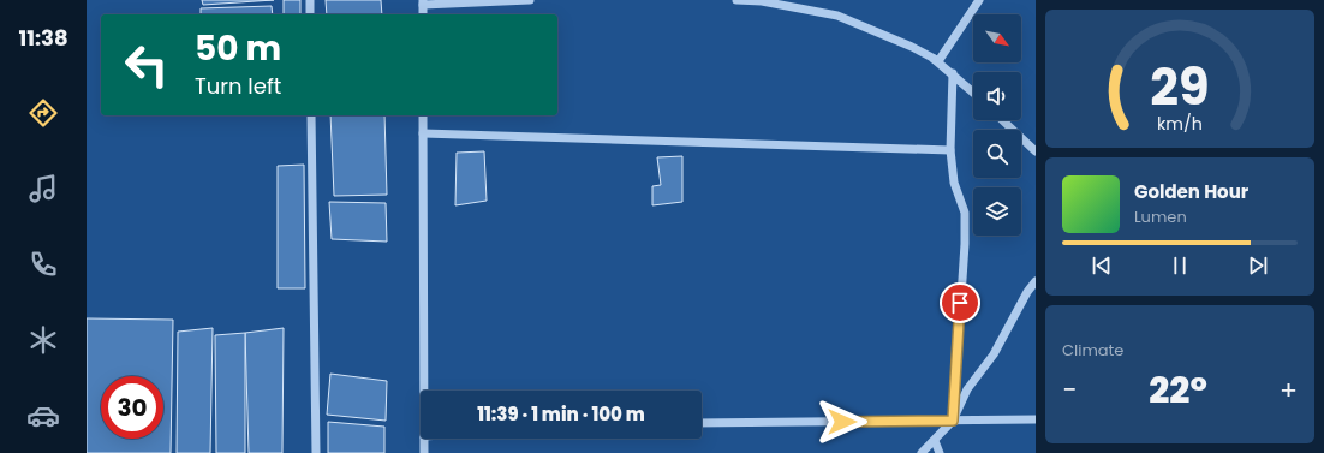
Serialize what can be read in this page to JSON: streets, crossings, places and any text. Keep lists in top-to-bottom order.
{
  "north": "bottom right",
  "page": {
    "tabs": "11:38",
    "turn": ["50 m", "Turn left"],
    "song": ["Golden Hour", "Lumen"],
    "tile": "Climate",
    "heat": ["−", "22°", "+"],
    "limit": "30",
    "trip": "11:39 · 1 min · 100 m",
    "gauge": ["29", "km/h"]
  }
}
